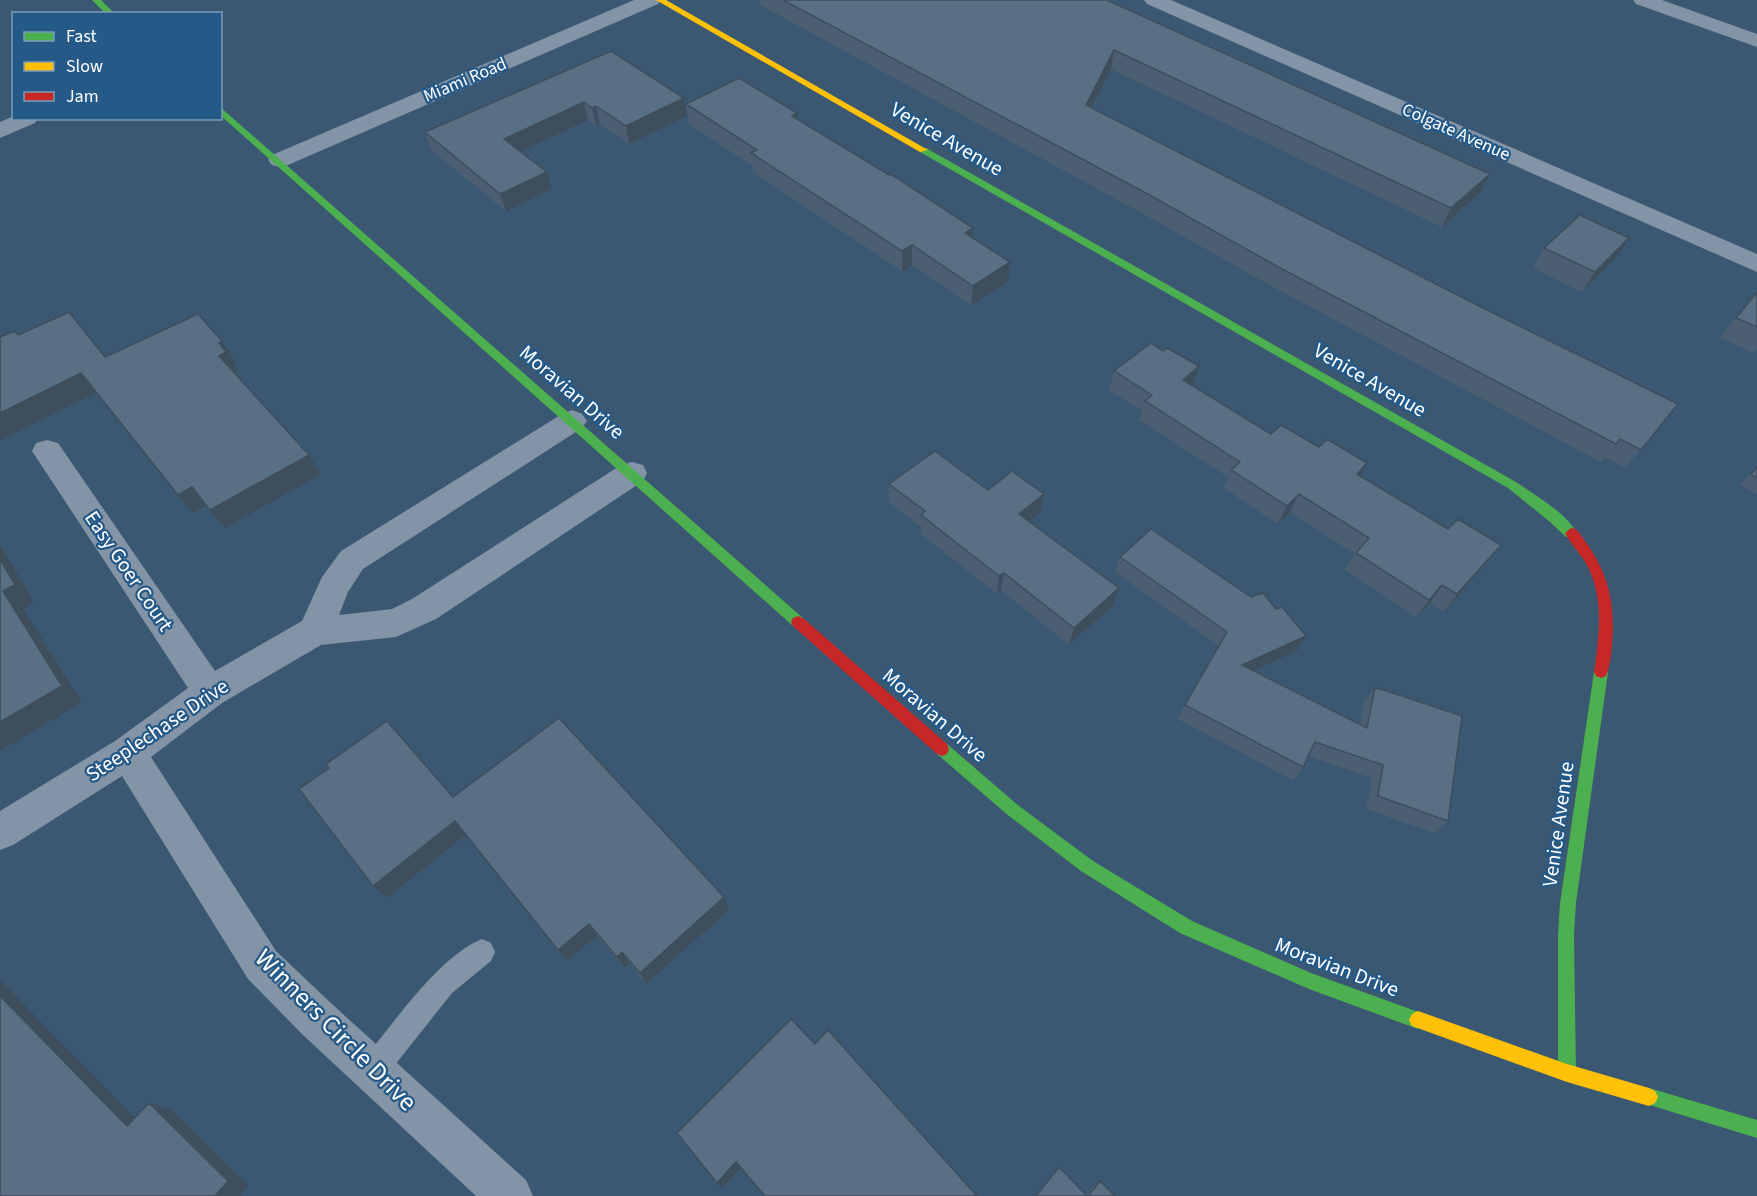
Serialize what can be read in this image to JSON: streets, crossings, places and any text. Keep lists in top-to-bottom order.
{
  "streets": {
    "street": [
      "Miami Road",
      "Colgate Avenue",
      "Venice Avenue",
      "Moravian Drive",
      "Easy Goer Court",
      "Steeplechase Drive",
      "Winners Circle Drive"
    ]
  },
  "crossings": [
    ["Miami Road", "Moravian Drive"],
    ["Venice Avenue", "Moravian Drive"],
    ["Moravian Drive", "Steeplechase Drive"],
    ["Easy Goer Court", "Steeplechase Drive"],
    ["Steeplechase Drive", "Winners Circle Drive"]
  ],
  "legend": ["Fast", "Slow", "Jam"]
}
